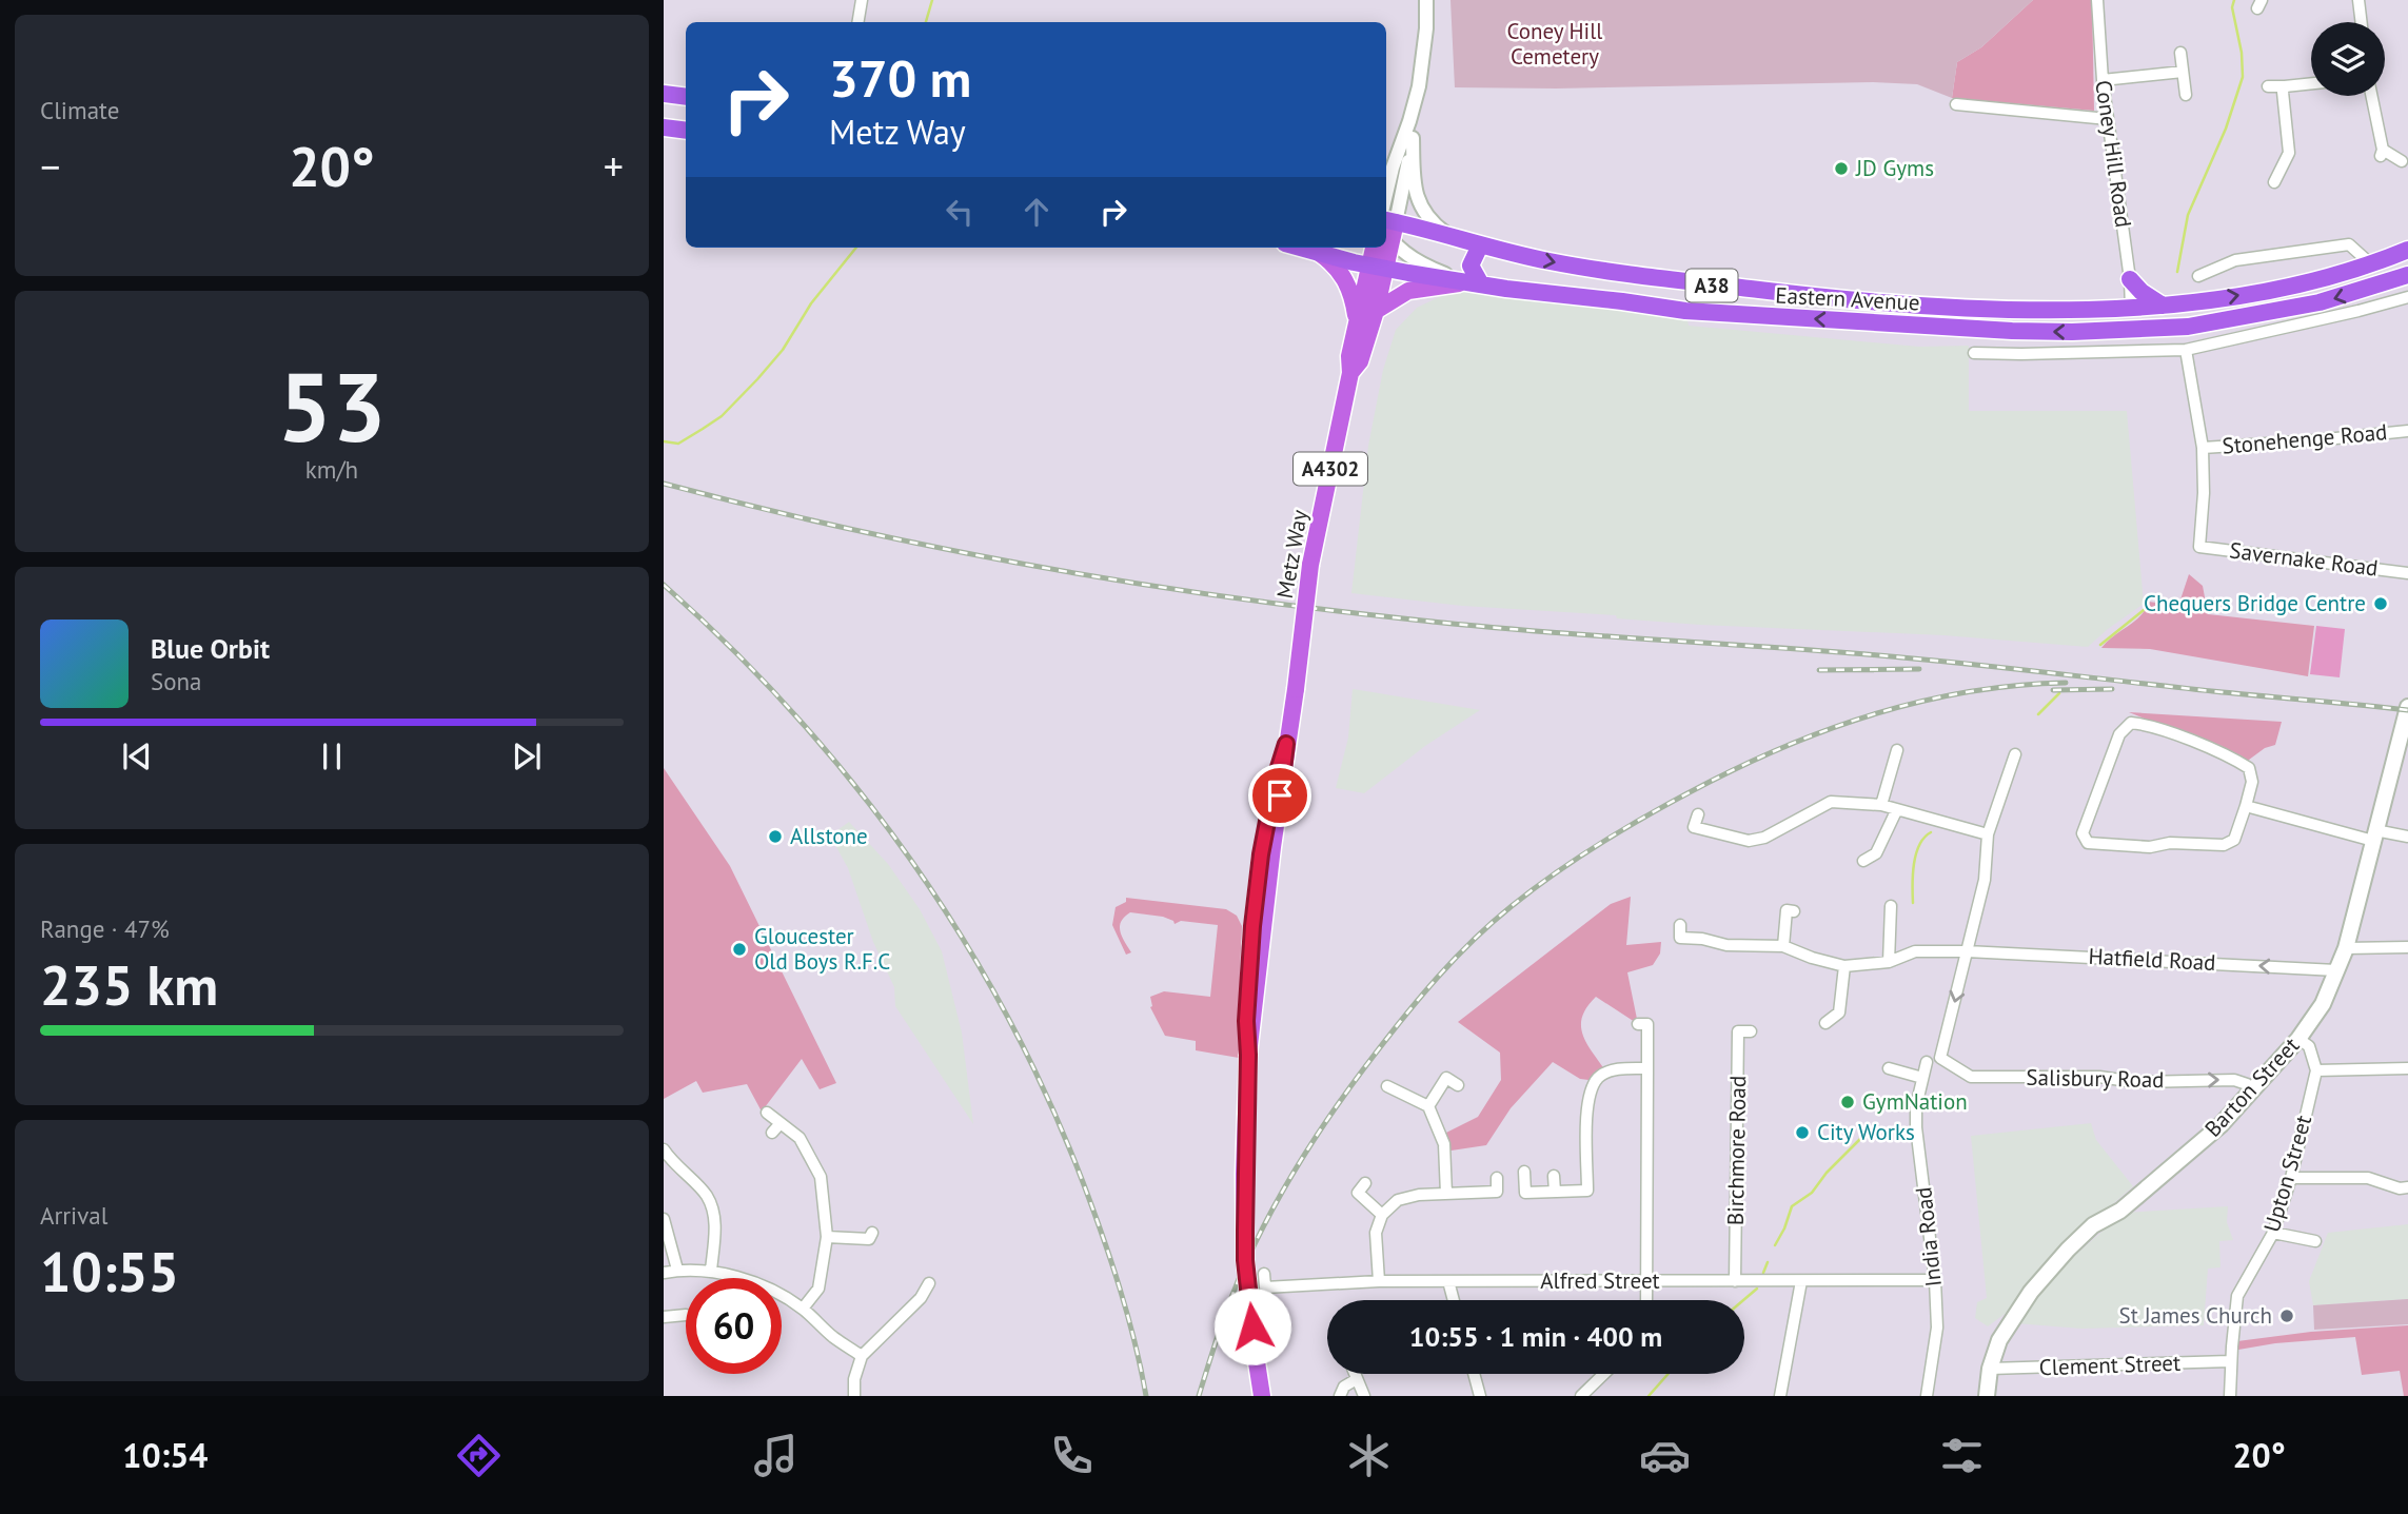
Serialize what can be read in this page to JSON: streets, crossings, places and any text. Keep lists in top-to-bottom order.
{
  "streets": {
    "highway": ["A38", "Eastern Avenue"],
    "main road": ["A4302", "Metz Way", "Barton Street"],
    "street": [
      "Coney Hill Road",
      "Stonehenge Road",
      "Savernake Road",
      "Hatfield Road",
      "Salisbury Road",
      "Birchmore Road",
      "Upton Street",
      "India Road",
      "Alfred Street",
      "Clement Street"
    ]
  },
  "crossings": [
    ["Coney Hill Road", "Eastern Avenue"],
    ["Eastern Avenue", "Metz Way"],
    ["Stonehenge Road", "Savernake Road"],
    ["Hatfield Road", "Salisbury Road"],
    ["Hatfield Road", "Barton Street"],
    ["Salisbury Road", "Barton Street"],
    ["Barton Street", "Clement Street"],
    ["Birchmore Road", "Alfred Street"],
    ["Upton Street", "Clement Street"],
    ["India Road", "Alfred Street"]
  ],
  "one_way": ["Hatfield Road"],
  "parks": ["Coney Hill Cemetery"],
  "places": [
    "JD Gyms",
    "Chequers Bridge Centre",
    "Allstone",
    "Gloucester Old Boys R.F.C",
    "GymNation",
    "City Works",
    "St James Church"
  ],
  "page": {
    "tile": [
      "Climate",
      ["53", "km/h"],
      ["Range · 47%", "235 km"],
      ["Arrival", "10:55"]
    ],
    "turn": ["370 m", "Metz Way"],
    "heat": ["−", "20°", "+"],
    "song": ["Blue Orbit", "Sona"],
    "limit": "60",
    "trip": "10:55 · 1 min · 400 m",
    "tabs": ["10:54", "20°"]
  }
}
